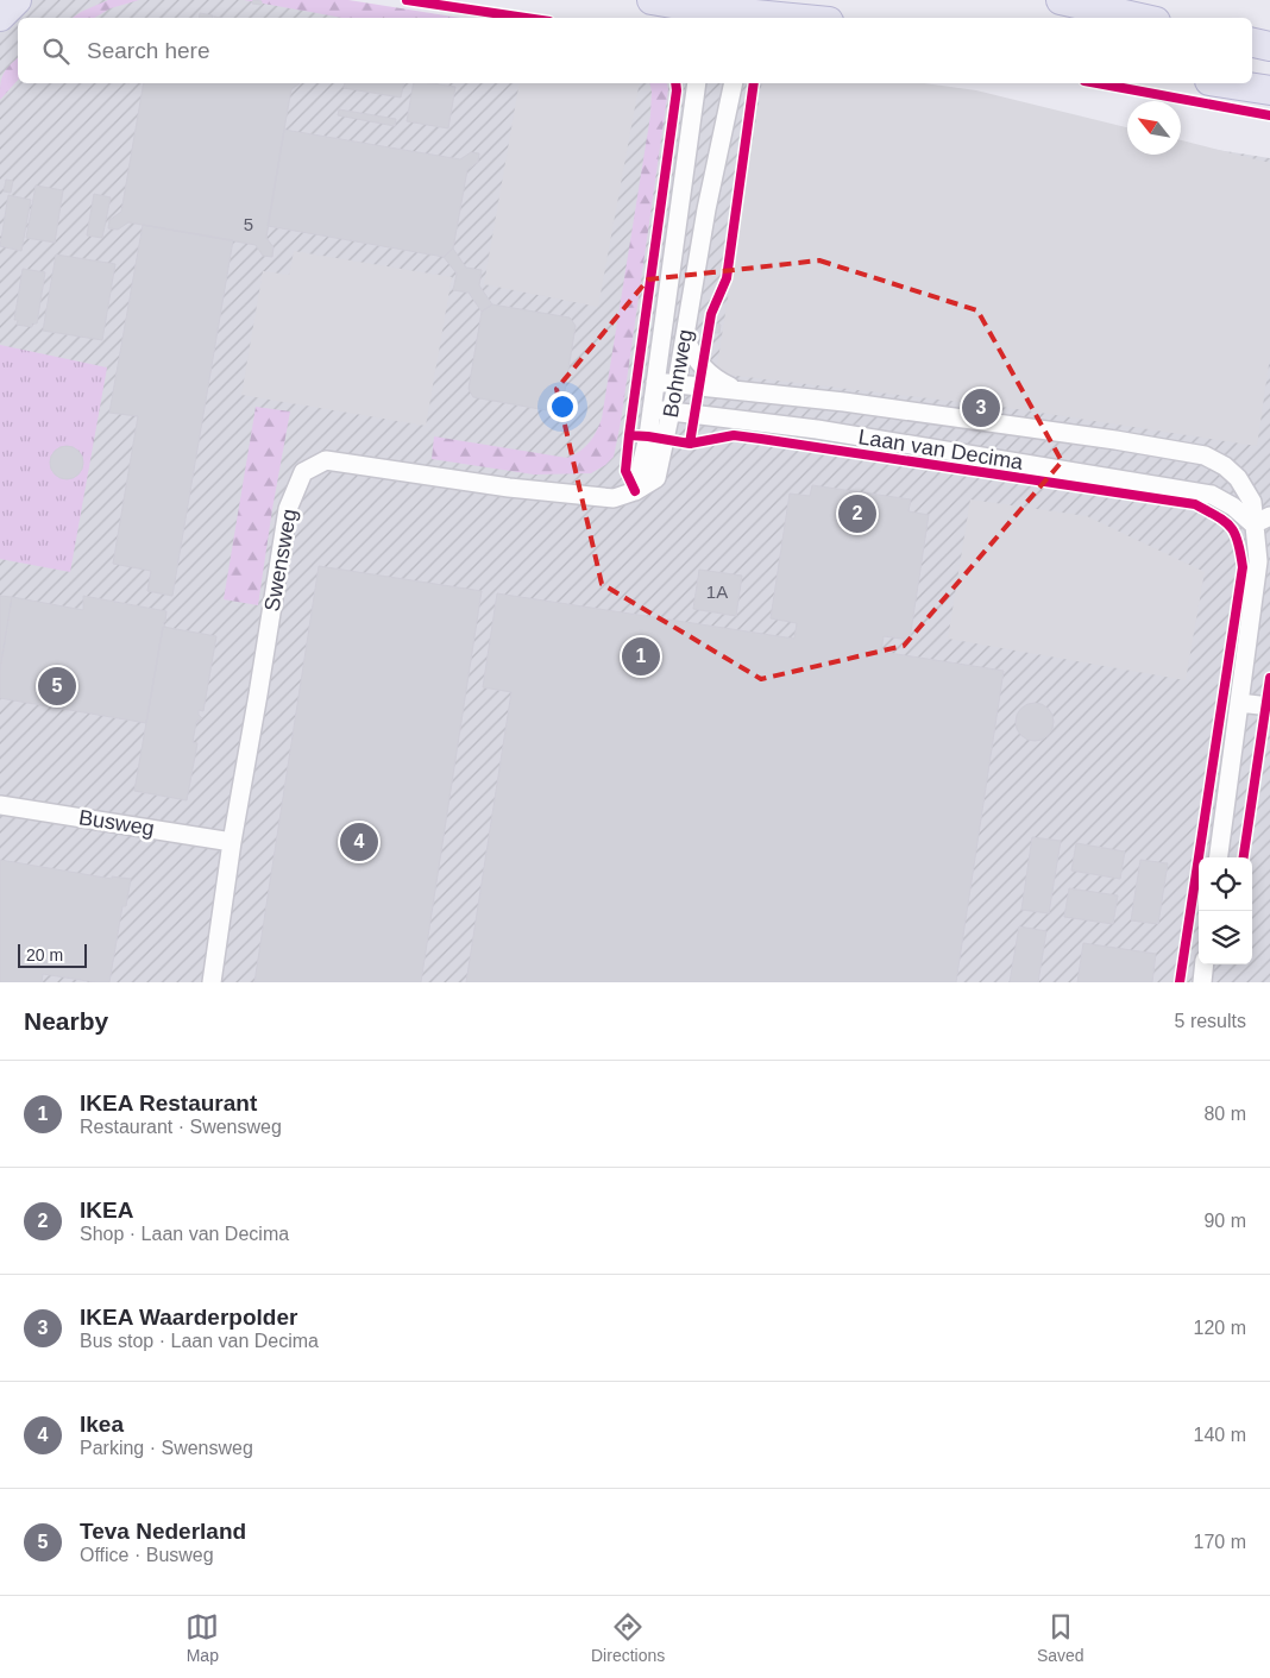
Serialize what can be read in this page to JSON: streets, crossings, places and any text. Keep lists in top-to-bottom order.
{
  "streets": {
    "street": [
      "Bohnweg",
      "Laan van Decima",
      "Swensweg",
      "Busweg"
    ]
  },
  "crossings": [
    ["Bohnweg", "Laan van Decima"],
    ["Bohnweg", "Swensweg"],
    ["Swensweg", "Busweg"]
  ],
  "house_numbers": ["5", "1A"],
  "scale_bar": "20 m",
  "north": "top left",
  "page": {
    "search": "Search here",
    "pins": [
      "3",
      "2",
      "1",
      "5",
      "4"
    ],
    "scale": "20 m",
    "heading": ["Nearby", "5 results"],
    "list": [
      {
        "mark": "1",
        "name": "IKEA Restaurant",
        "note": "Restaurant · Swensweg",
        "value": "80 m"
      },
      {
        "mark": "2",
        "name": "IKEA",
        "note": "Shop · Laan van Decima",
        "value": "90 m"
      },
      {
        "mark": "3",
        "name": "IKEA Waarderpolder",
        "note": "Bus stop · Laan van Decima",
        "value": "120 m"
      },
      {
        "mark": "4",
        "name": "Ikea",
        "note": "Parking · Swensweg",
        "value": "140 m"
      },
      {
        "mark": "5",
        "name": "Teva Nederland",
        "note": "Office · Busweg",
        "value": "170 m"
      }
    ],
    "nav": ["Map", "Directions", "Saved"]
  }
}
